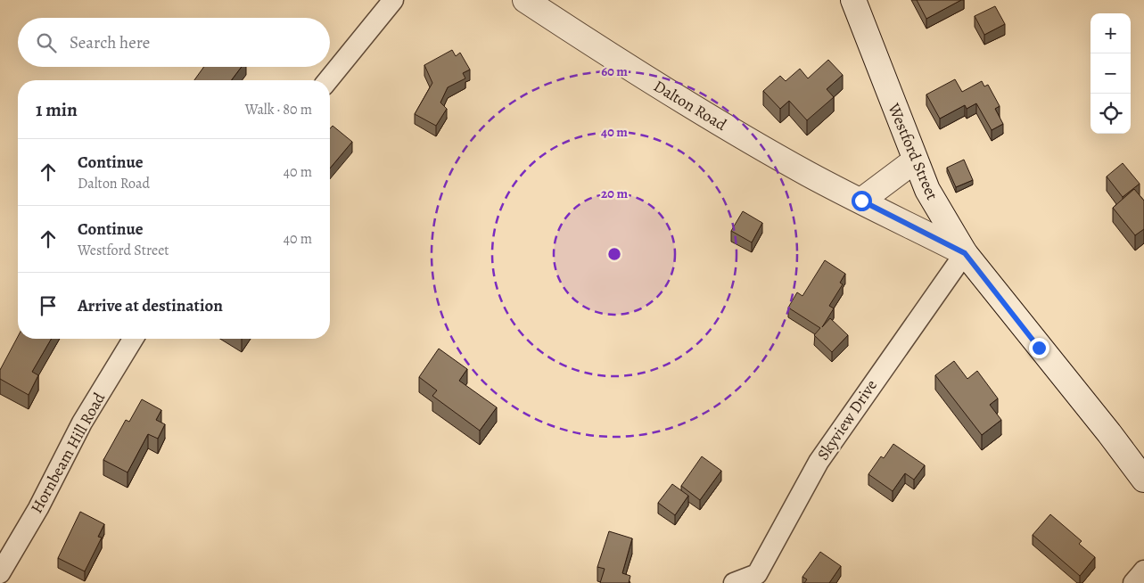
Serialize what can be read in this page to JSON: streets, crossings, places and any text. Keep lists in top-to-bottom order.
{
  "streets": {
    "street": [
      "Dalton Road",
      "Westford Street",
      "Skyview Drive",
      "Hornbeam Hill Road"
    ]
  },
  "crossings": [
    ["Dalton Road", "Westford Street"],
    ["Dalton Road", "Skyview Drive"],
    ["Westford Street", "Skyview Drive"]
  ],
  "page": {
    "map_buttons": ["+", "−"],
    "search": "Search here",
    "heading": ["1 min", "Walk · 80 m"],
    "list": [
      ["Continue", "Dalton Road", "40 m"],
      ["Continue", "Westford Street", "40 m"],
      "Arrive at destination"
    ]
  },
  "rings": ["60 m", "40 m", "20 m"]
}
